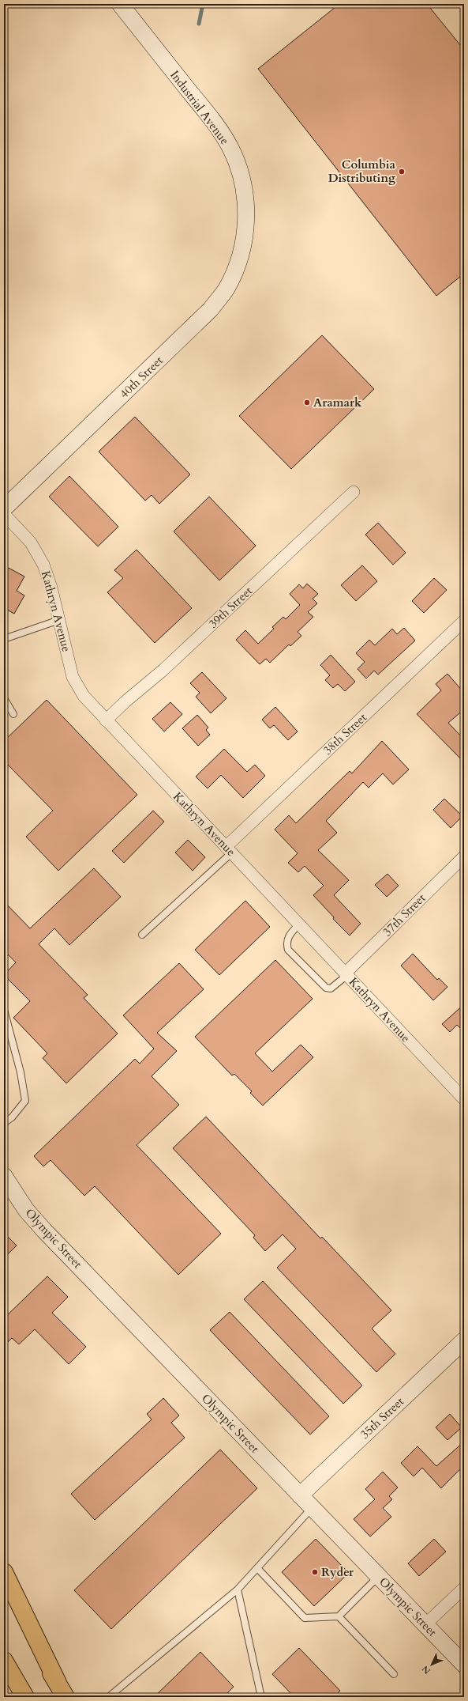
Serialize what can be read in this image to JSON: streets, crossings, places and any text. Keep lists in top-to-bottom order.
{
  "streets": {
    "street": [
      "Industrial Avenue",
      "40th Street",
      "39th Street",
      "Kathryn Avenue",
      "38th Street",
      "37th Street",
      "Olympic Street",
      "35th Street"
    ]
  },
  "crossings": [
    ["Industrial Avenue", "40th Street"],
    ["39th Street", "Kathryn Avenue"],
    ["Kathryn Avenue", "38th Street"],
    ["Kathryn Avenue", "37th Street"],
    ["Olympic Street", "35th Street"]
  ],
  "places": ["Columbia Distributing", "Aramark", "Ryder"],
  "north": "bottom left"
}
